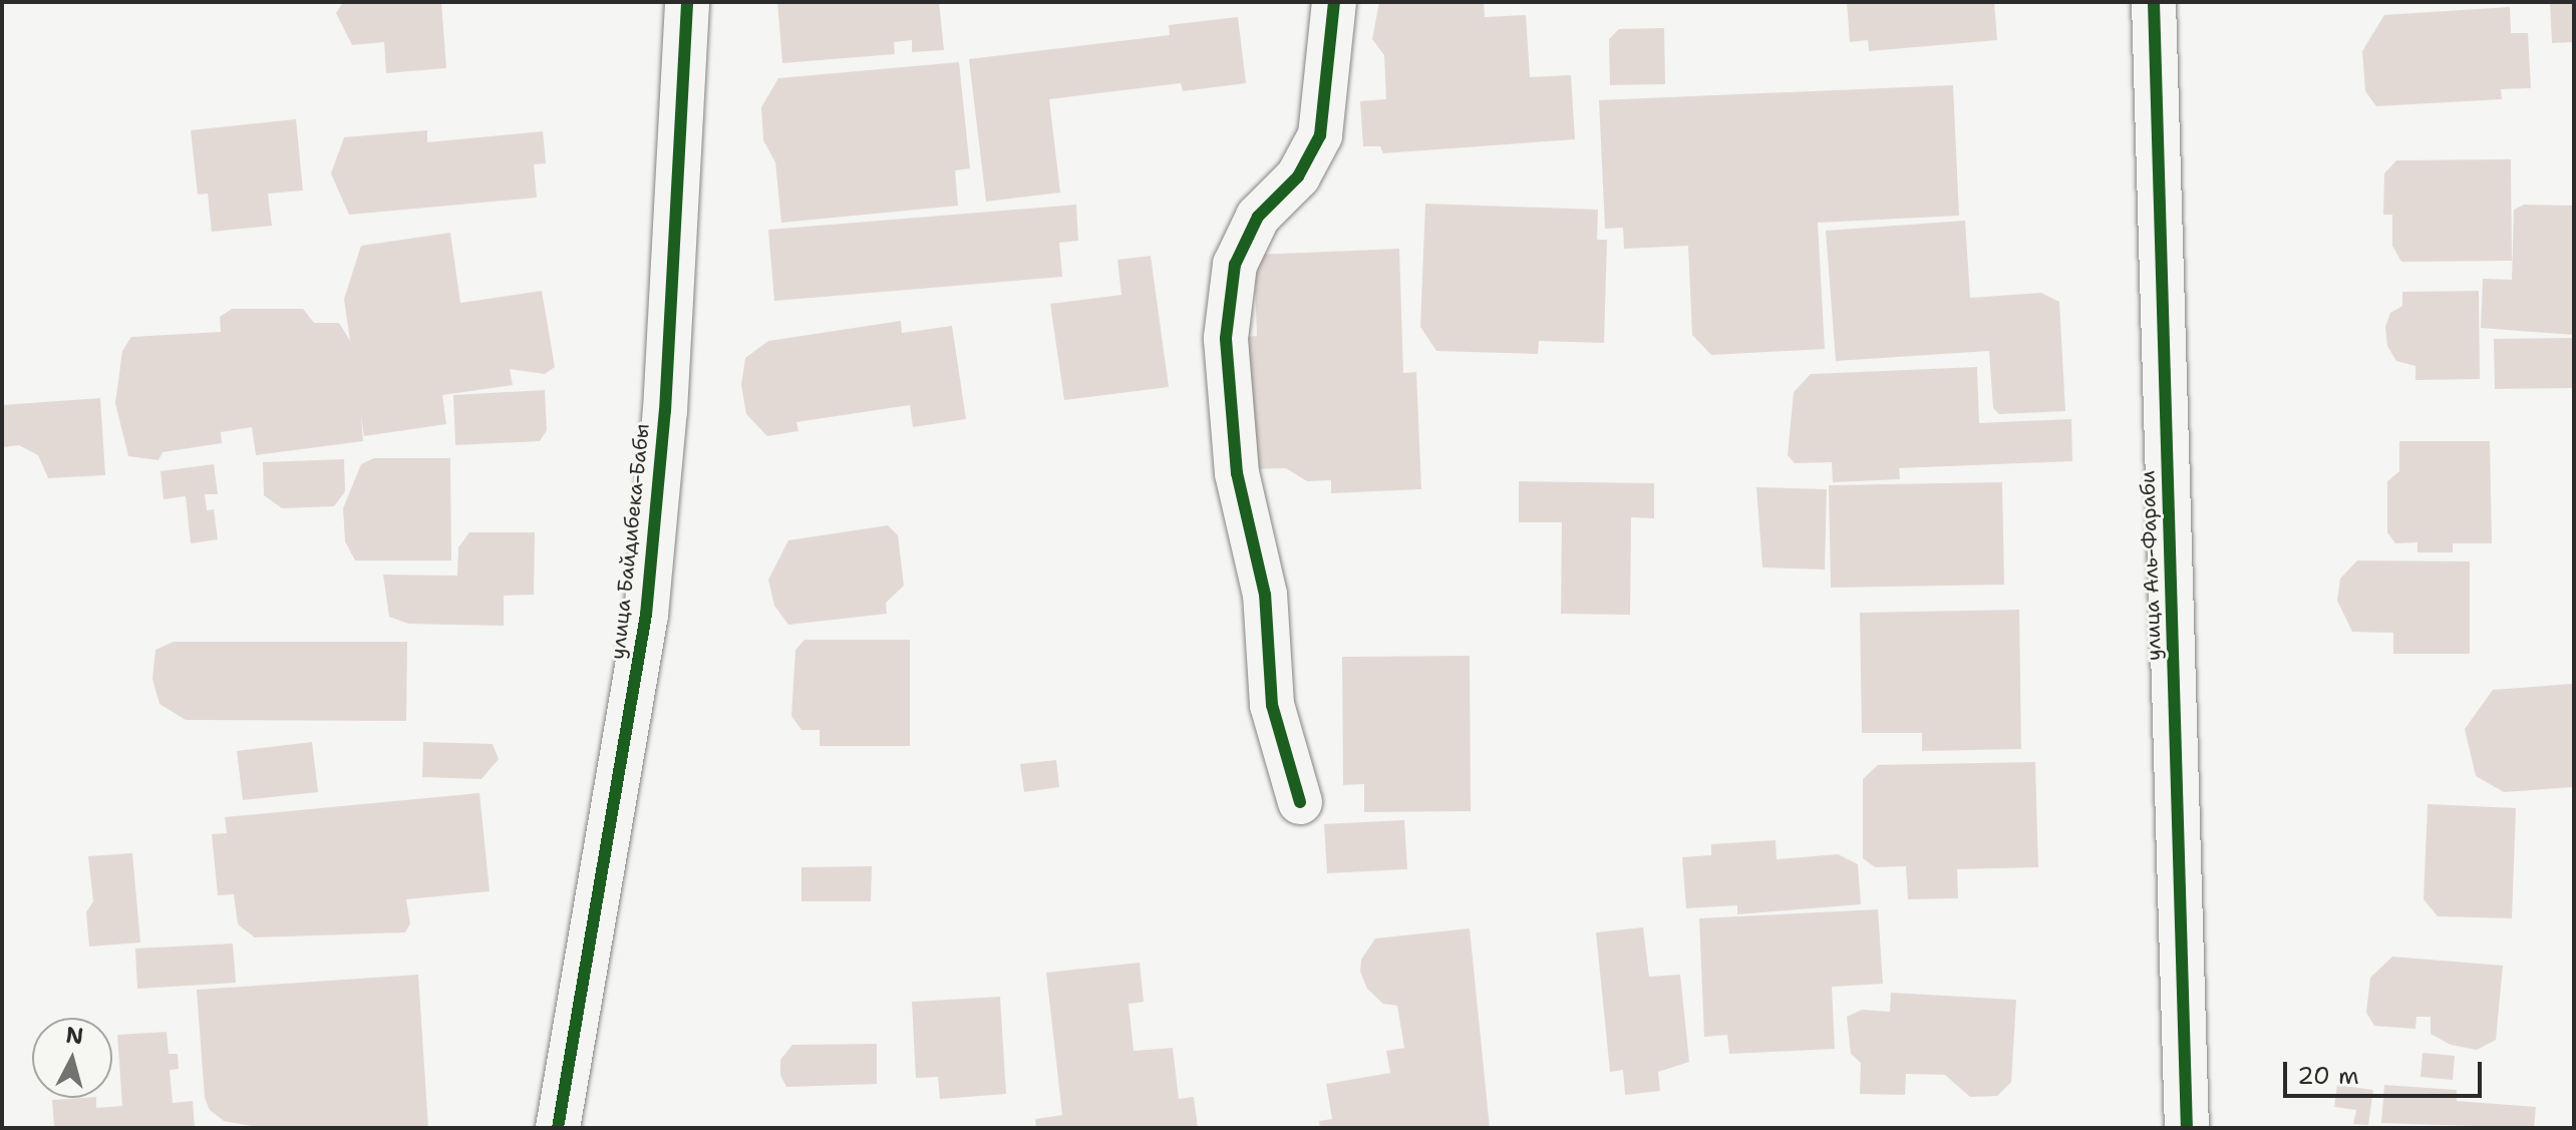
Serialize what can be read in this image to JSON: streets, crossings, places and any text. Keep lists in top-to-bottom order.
{
  "streets": {
    "street": ["улица Байдибека-Бабы", "улица Аль-Фараби"]
  },
  "scale_bar": "20 m",
  "north": "top"
}
